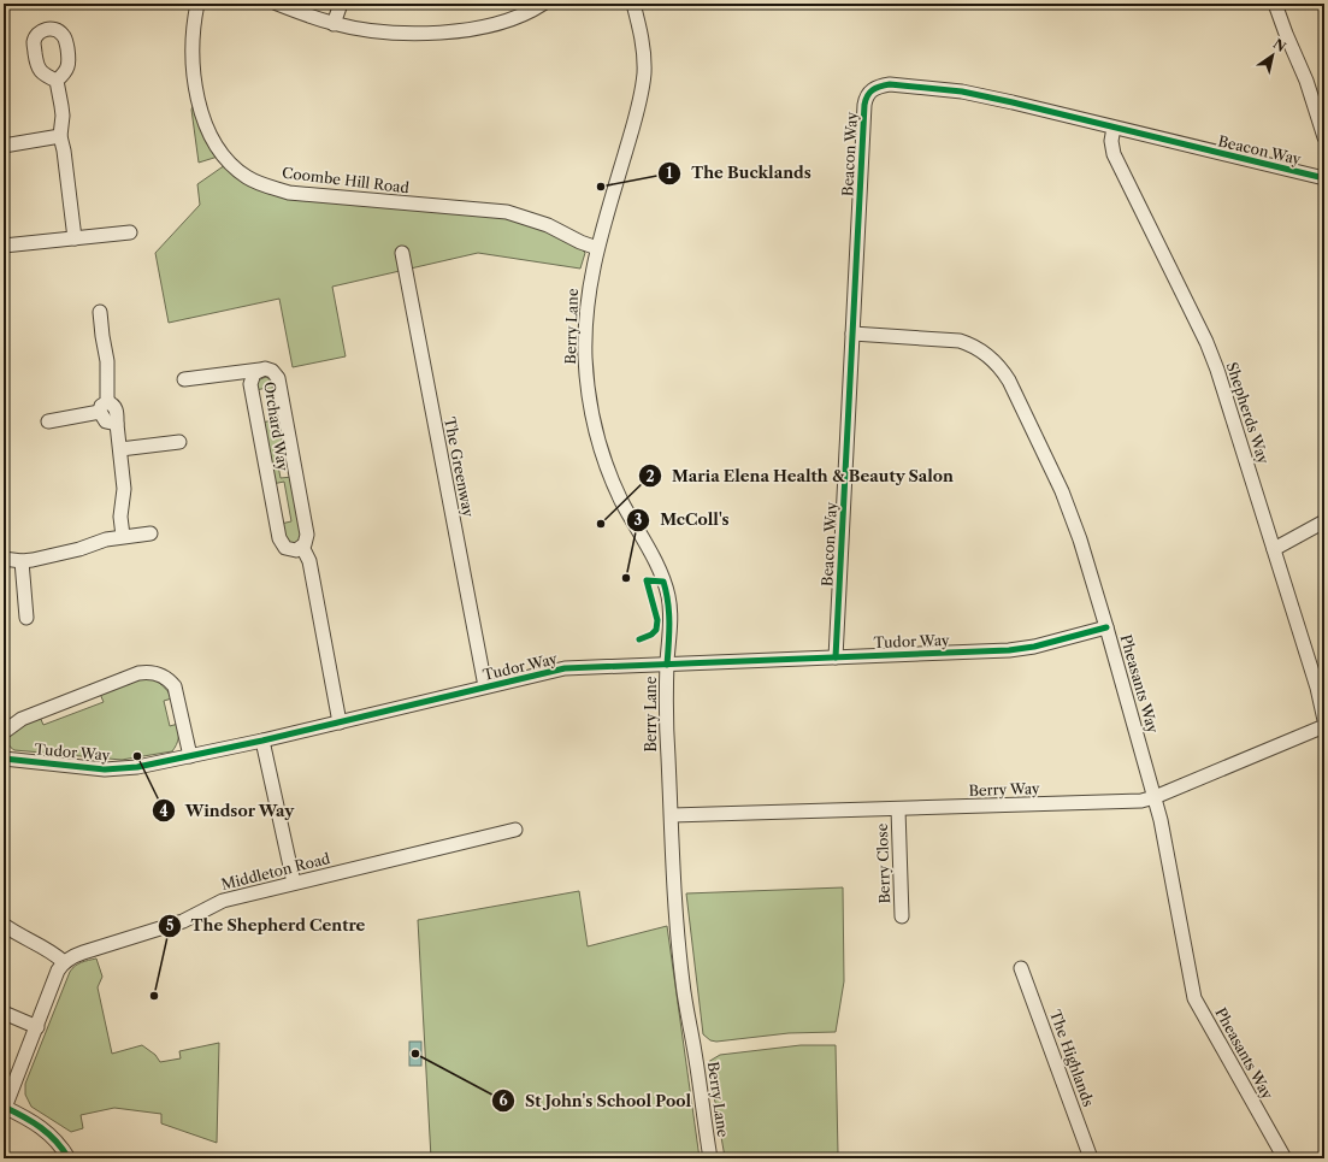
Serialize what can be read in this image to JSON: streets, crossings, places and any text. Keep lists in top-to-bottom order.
{
  "streets": {
    "street": [
      "Beacon Way",
      "Coombe Hill Road",
      "Berry Lane",
      "Shepherds Way",
      "Orchard Way",
      "The Greenway",
      "Tudor Way",
      "Pheasants Way",
      "Berry Way",
      "Berry Close",
      "Middleton Road",
      "The Highlands"
    ]
  },
  "crossings": [
    ["Beacon Way", "Shepherds Way"],
    ["Beacon Way", "Tudor Way"],
    ["Beacon Way", "Pheasants Way"],
    ["Coombe Hill Road", "Berry Lane"],
    ["Berry Lane", "Tudor Way"],
    ["Berry Lane", "Berry Way"],
    ["Orchard Way", "Tudor Way"],
    ["The Greenway", "Tudor Way"],
    ["Tudor Way", "Pheasants Way"],
    ["Pheasants Way", "Berry Way"],
    ["Berry Way", "Berry Close"]
  ],
  "places": [
    "The Bucklands",
    "Maria Elena Health & Beauty Salon",
    "McColl's",
    "Windsor Way",
    "The Shepherd Centre",
    "St John's School Pool"
  ],
  "north": "top right"
}
